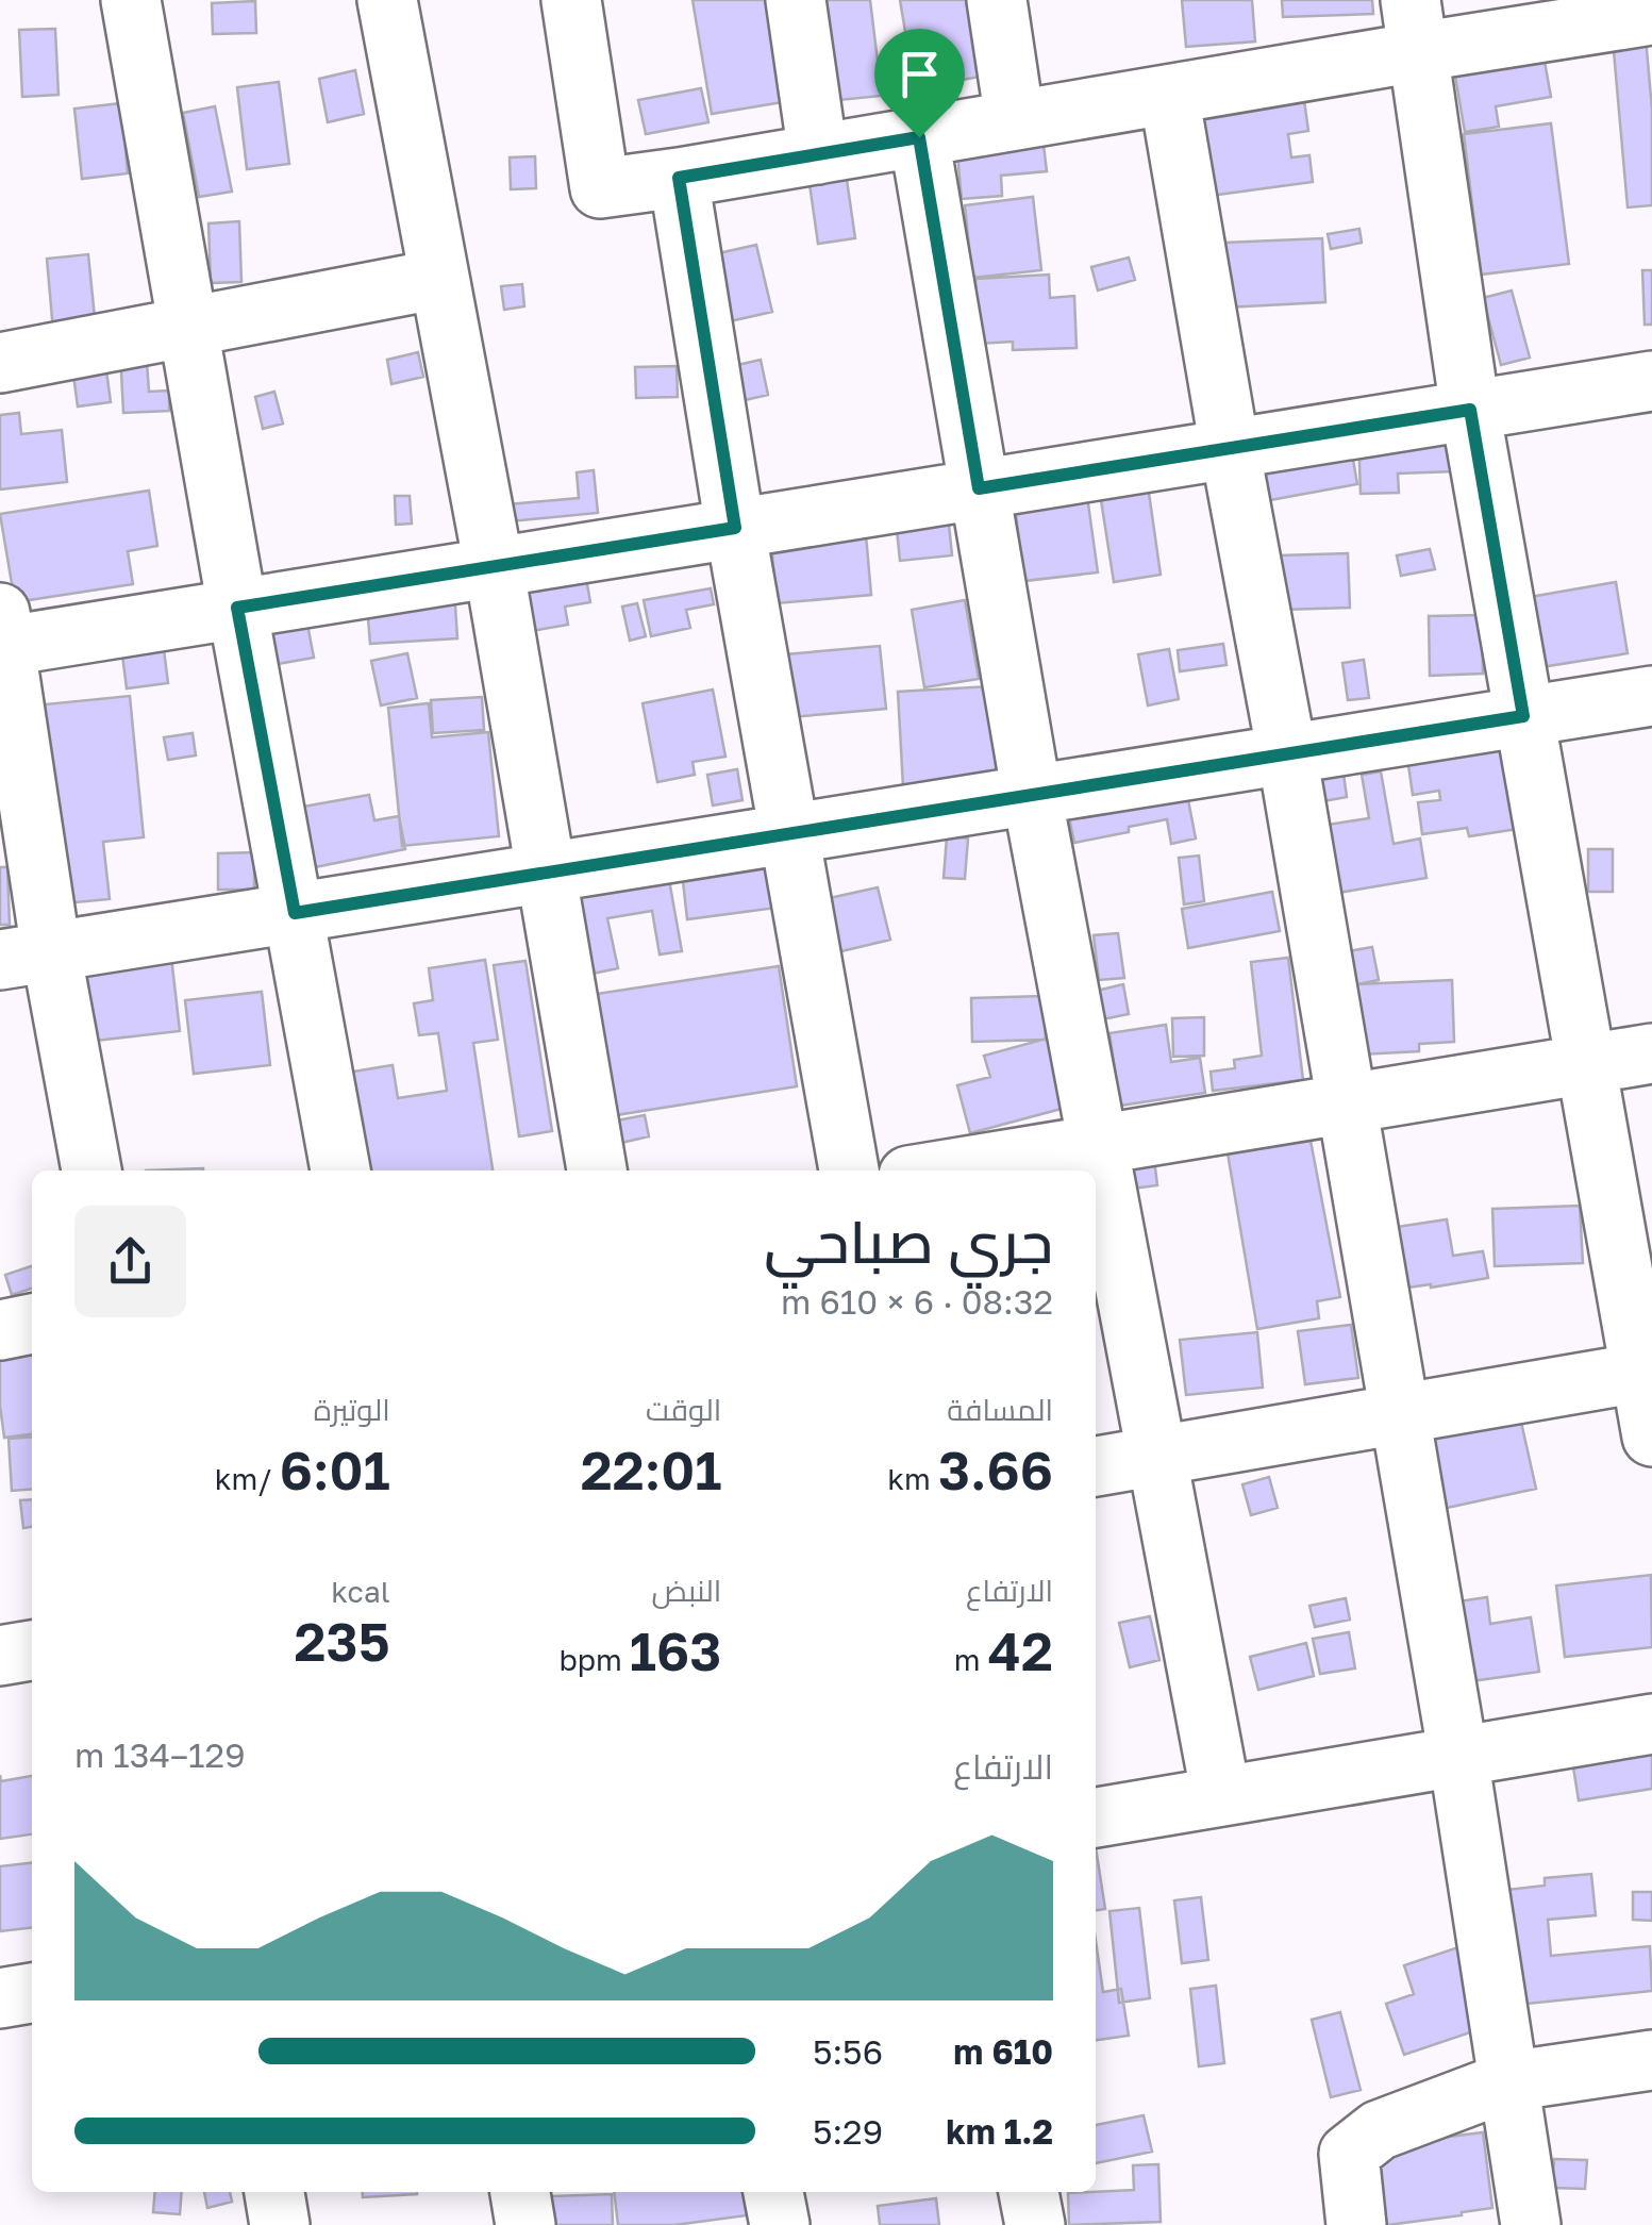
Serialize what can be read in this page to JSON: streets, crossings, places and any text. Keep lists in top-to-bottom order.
{
  "page": {
    "heading": ["جري صباحي", "08:32 · 6 × 610 m"],
    "stats": [
      ["المسافة", "3.66 km"],
      ["الوقت", "22:01"],
      ["الوتيرة", "6:01 /km"],
      ["الارتفاع", "42 m"],
      ["النبض", "163 bpm"],
      ["kcal", "235"]
    ],
    "chart": ["الارتفاع", "129–134 m"],
    "list": [
      {
        "name": "610 m",
        "note": "5:56"
      },
      {
        "name": "1.2 km",
        "note": "5:29"
      }
    ]
  }
}
